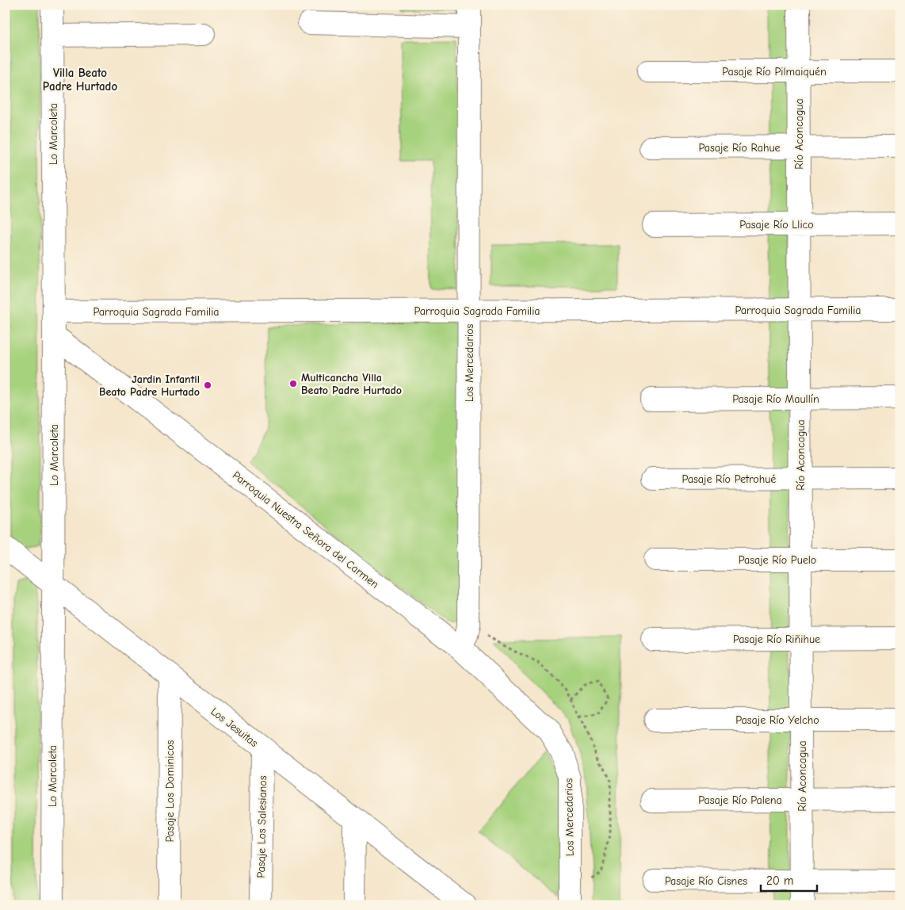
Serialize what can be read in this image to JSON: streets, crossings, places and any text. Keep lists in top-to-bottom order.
{
  "streets": {
    "street": [
      "Pasaje Río Pilmaiquén",
      "Lo Marcoleta",
      "Río Aconcagua",
      "Pasaje Río Rahue",
      "Pasaje Río Llico",
      "Parroquia Sagrada Familia",
      "Los Mercedarios",
      "Pasaje Río Maullín",
      "Pasaje Río Petrohué",
      "Parroquia Nuestra Señora del Carmen",
      "Pasaje Río Puelo",
      "Pasaje Río Riñihue",
      "Pasaje Río Yelcho",
      "Los Jesuitas",
      "Pasaje Los Dominicos",
      "Pasaje Río Palena",
      "Pasaje Los Salesianos",
      "Pasaje Río Cisnes"
    ]
  },
  "crossings": [
    ["Pasaje Río Pilmaiquén", "Río Aconcagua"],
    ["Lo Marcoleta", "Parroquia Sagrada Familia"],
    ["Lo Marcoleta", "Parroquia Nuestra Señora del Carmen"],
    ["Lo Marcoleta", "Los Jesuitas"],
    ["Río Aconcagua", "Pasaje Río Rahue"],
    ["Río Aconcagua", "Pasaje Río Llico"],
    ["Río Aconcagua", "Parroquia Sagrada Familia"],
    ["Río Aconcagua", "Pasaje Río Maullín"],
    ["Río Aconcagua", "Pasaje Río Petrohué"],
    ["Río Aconcagua", "Pasaje Río Puelo"],
    ["Río Aconcagua", "Pasaje Río Riñihue"],
    ["Río Aconcagua", "Pasaje Río Yelcho"],
    ["Río Aconcagua", "Pasaje Río Palena"],
    ["Río Aconcagua", "Pasaje Río Cisnes"],
    ["Parroquia Sagrada Familia", "Los Mercedarios"],
    ["Los Mercedarios", "Parroquia Nuestra Señora del Carmen"],
    ["Los Jesuitas", "Pasaje Los Dominicos"],
    ["Los Jesuitas", "Pasaje Los Salesianos"]
  ],
  "districts": ["Villa Beato Padre Hurtado"],
  "places": ["Multicancha Villa Beato Padre Hurtado", "Jardin Infantil Beato Padre Hurtado"],
  "scale_bar": "20 m"
}
